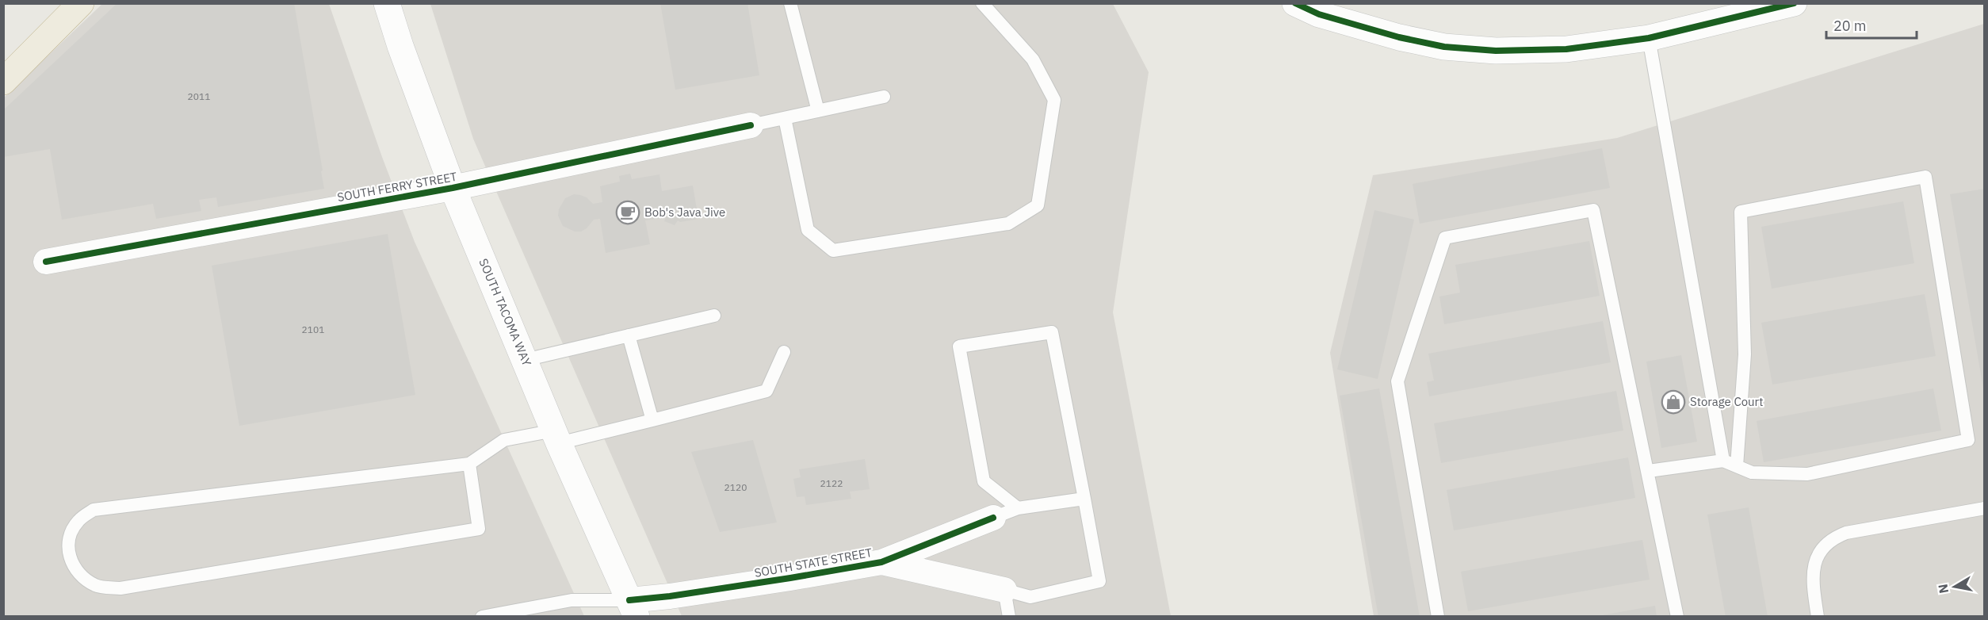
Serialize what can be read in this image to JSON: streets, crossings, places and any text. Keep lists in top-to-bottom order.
{
  "streets": {
    "main road": ["SOUTH TACOMA WAY"],
    "street": ["SOUTH FERRY STREET", "SOUTH STATE STREET"]
  },
  "crossings": [
    ["SOUTH FERRY STREET", "SOUTH TACOMA WAY"],
    ["SOUTH TACOMA WAY", "SOUTH STATE STREET"]
  ],
  "places": {
    "cafe": ["Bob's Java Jive"],
    "shop": ["Storage Court"]
  },
  "house_numbers": [
    "2011",
    "2101",
    "2122",
    "2120"
  ],
  "scale_bar": "20 m",
  "north": "left"
}
